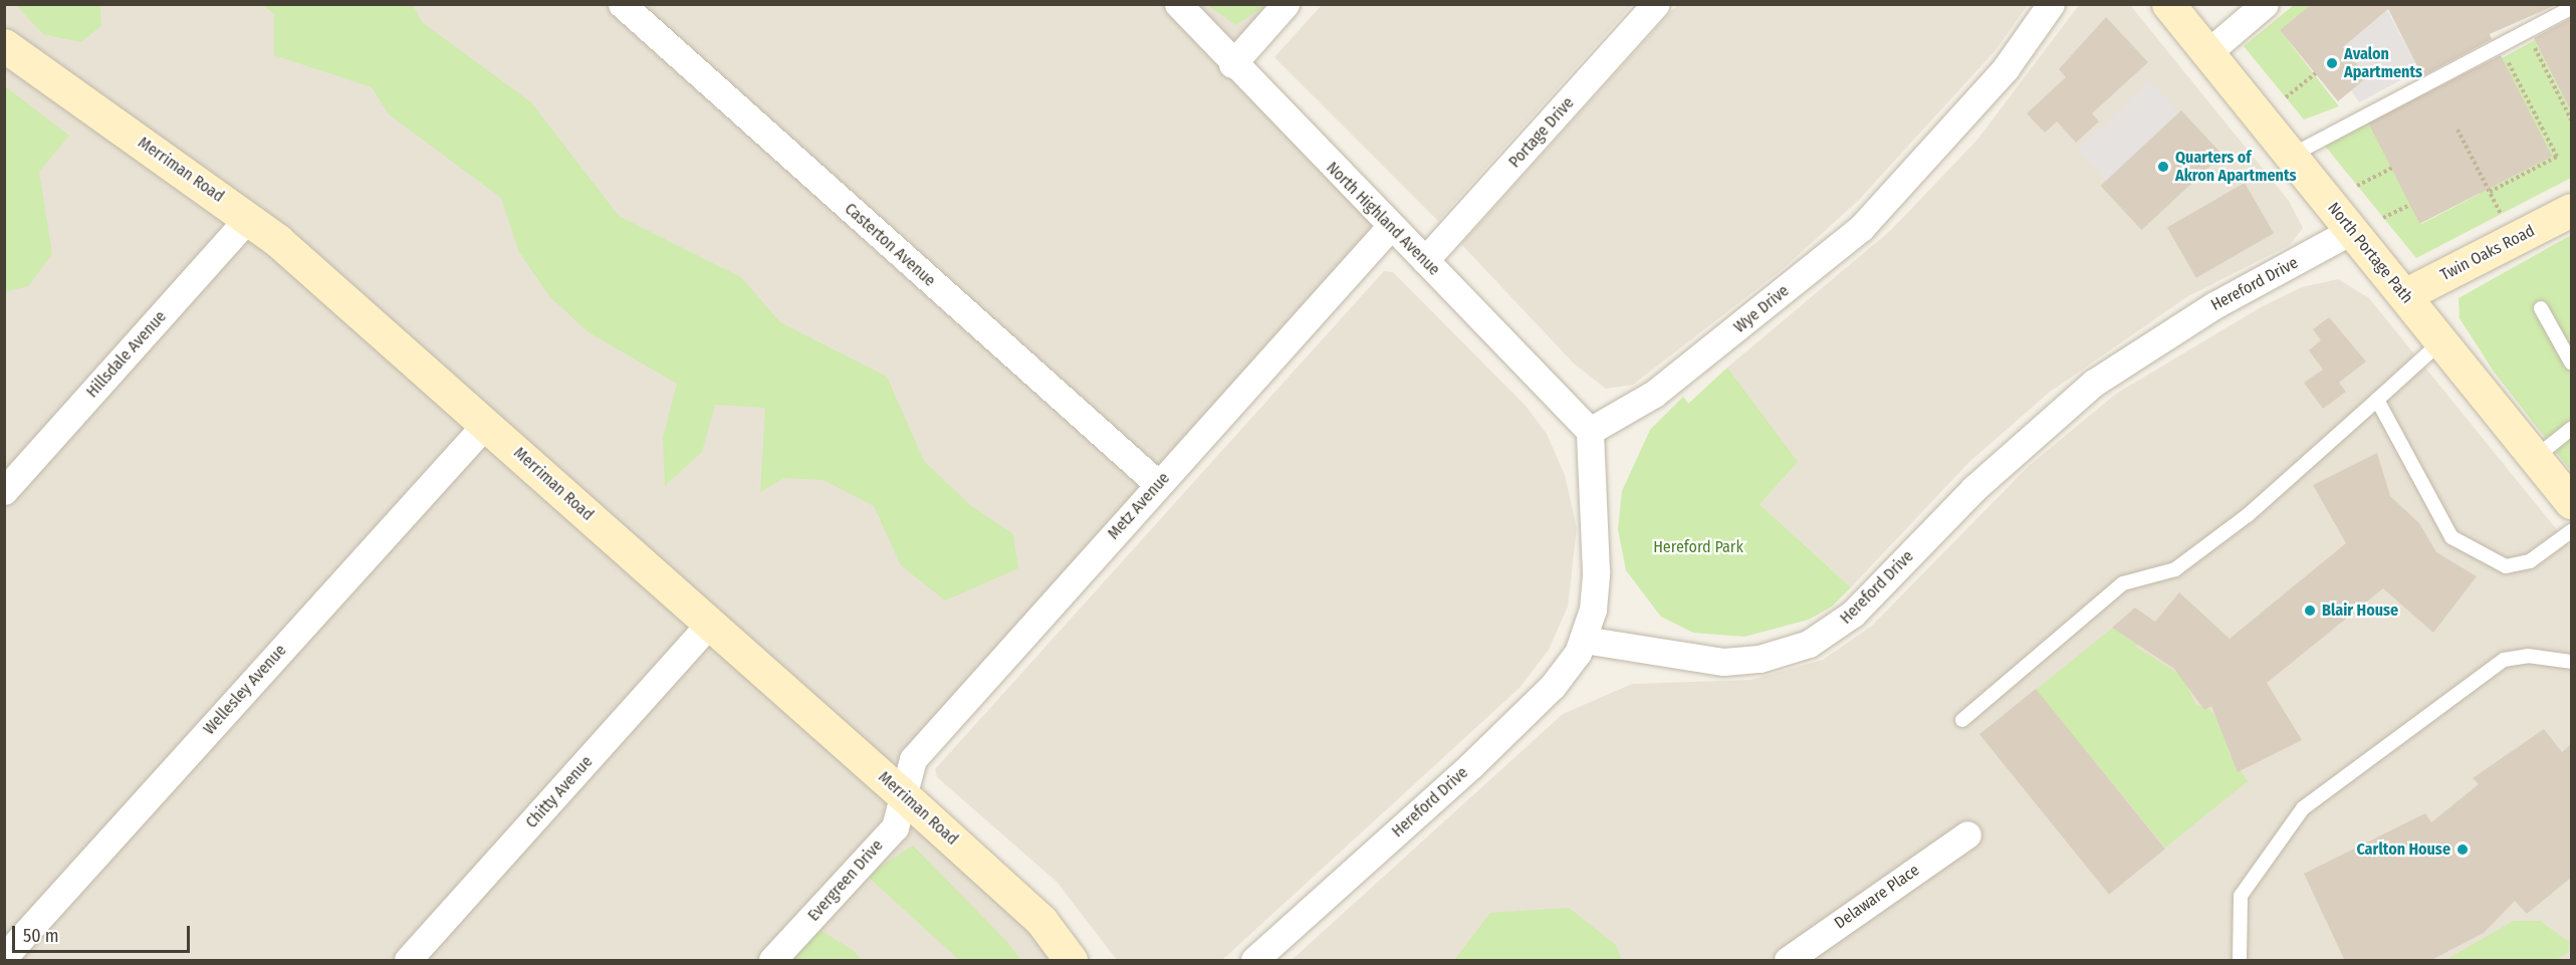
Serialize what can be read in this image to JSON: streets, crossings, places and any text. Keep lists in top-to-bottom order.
{
  "streets": {
    "main road": ["Merriman Road", "North Portage Path", "Twin Oaks Road"],
    "street": [
      "Portage Drive",
      "North Highland Avenue",
      "Casterton Avenue",
      "Hereford Drive",
      "Wye Drive",
      "Hillsdale Avenue",
      "Metz Avenue",
      "Wellesley Avenue",
      "Chitty Avenue",
      "Evergreen Drive",
      "Delaware Place"
    ]
  },
  "crossings": [
    ["Portage Drive", "North Highland Avenue"],
    ["Merriman Road", "Hillsdale Avenue"],
    ["Merriman Road", "Metz Avenue"],
    ["Merriman Road", "Wellesley Avenue"],
    ["Merriman Road", "Chitty Avenue"],
    ["Merriman Road", "Evergreen Drive"],
    ["North Highland Avenue", "Wye Drive"],
    ["North Highland Avenue", "Metz Avenue"],
    ["Casterton Avenue", "Metz Avenue"],
    ["North Portage Path", "Twin Oaks Road"],
    ["North Portage Path", "Hereford Drive"],
    ["Metz Avenue", "Evergreen Drive"]
  ],
  "parks": ["Hereford Park"],
  "places": [
    "Avalon Apartments",
    "Quarters of Akron Apartments",
    "Blair House",
    "Carlton House"
  ],
  "scale_bar": "50 m"
}
